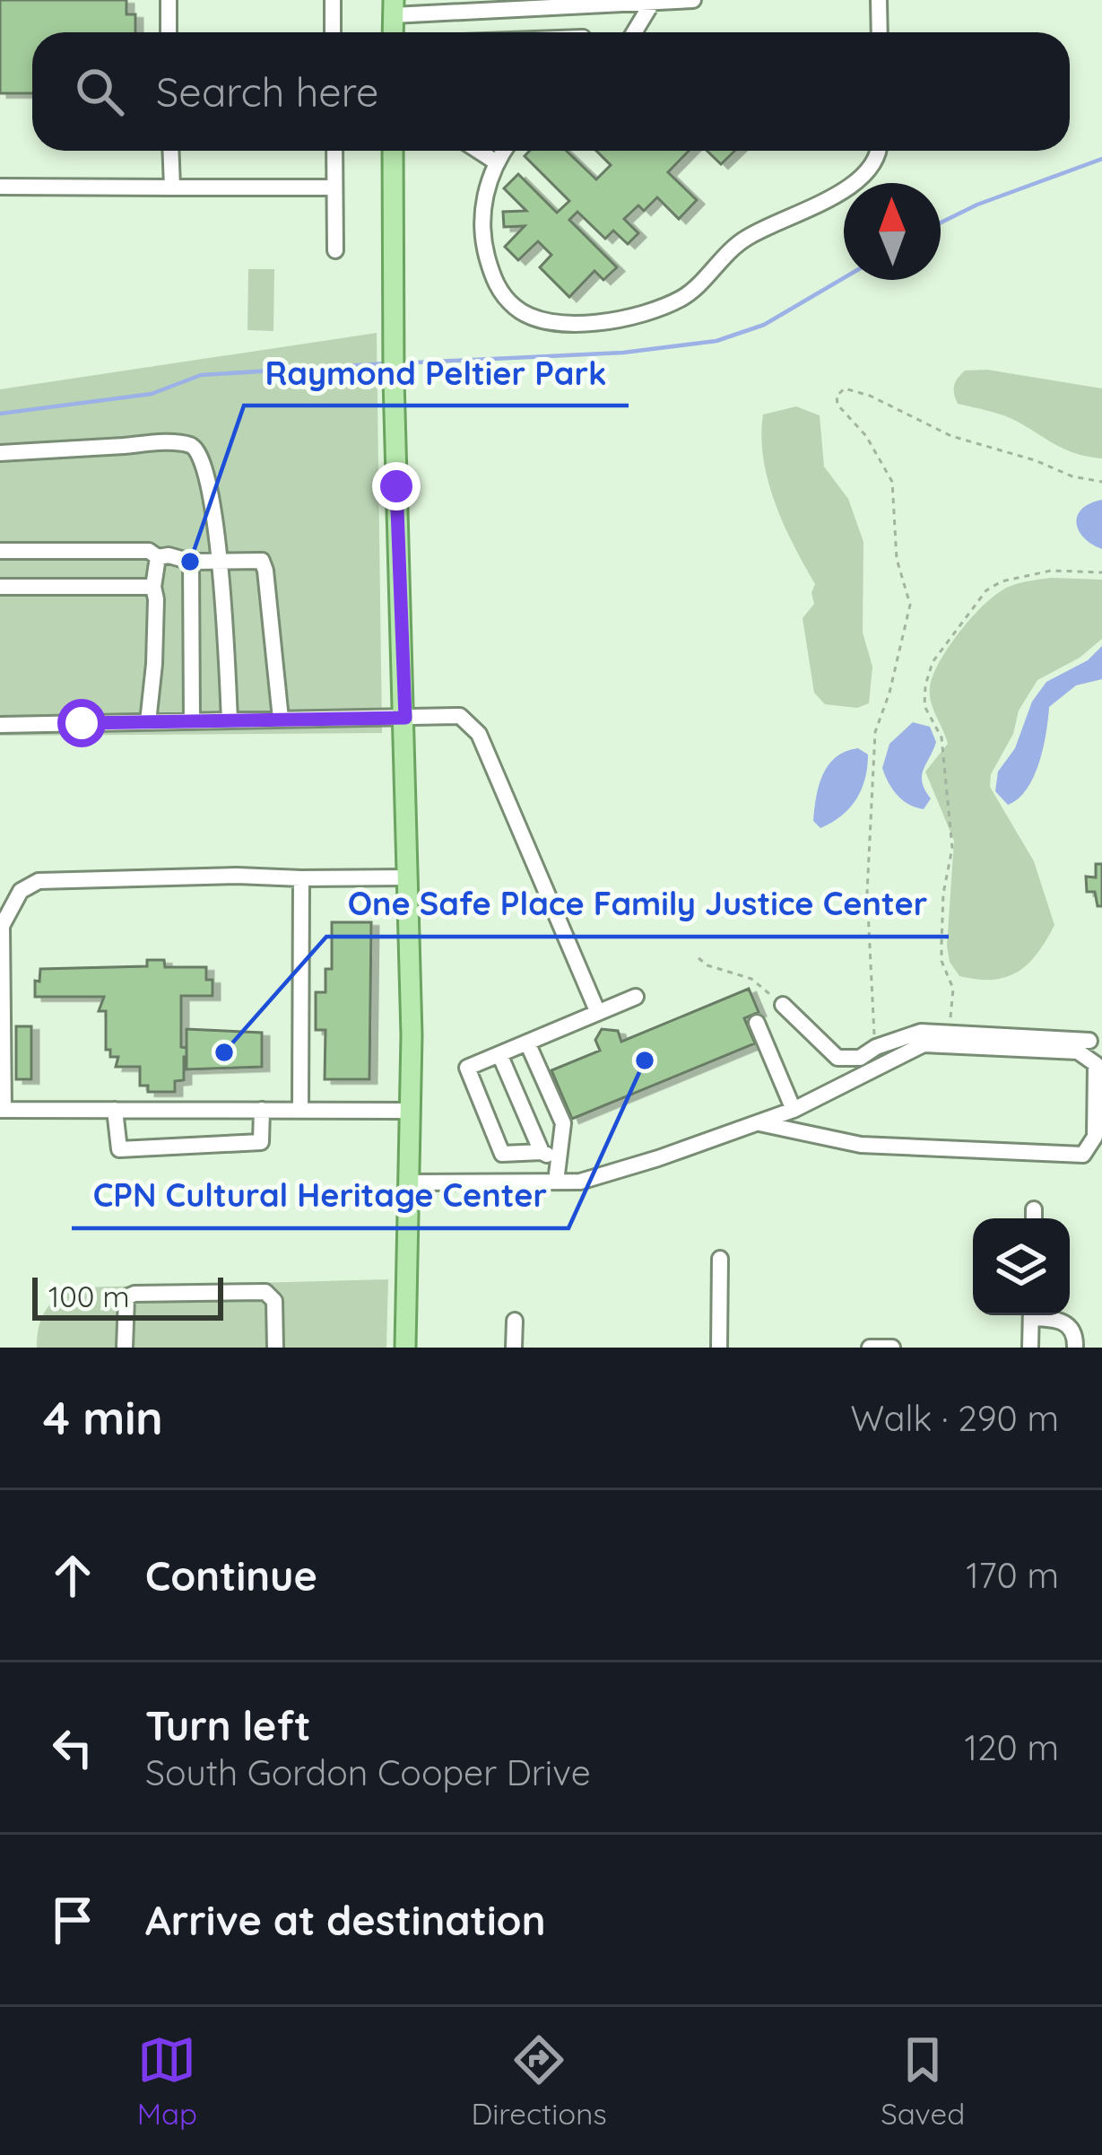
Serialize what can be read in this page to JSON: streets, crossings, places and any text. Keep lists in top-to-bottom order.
{
  "places": ["Raymond Peltier Park", "One Safe Place Family Justice Center", "CPN Cultural Heritage Center"],
  "scale_bar": "100 m",
  "north": "top",
  "page": {
    "search": "Search here",
    "scale": "100 m",
    "heading": ["4 min", "Walk · 290 m"],
    "list": [
      ["Continue", "170 m"],
      ["Turn left", "South Gordon Cooper Drive", "120 m"],
      "Arrive at destination"
    ],
    "nav": ["Map", "Directions", "Saved"]
  }
}
